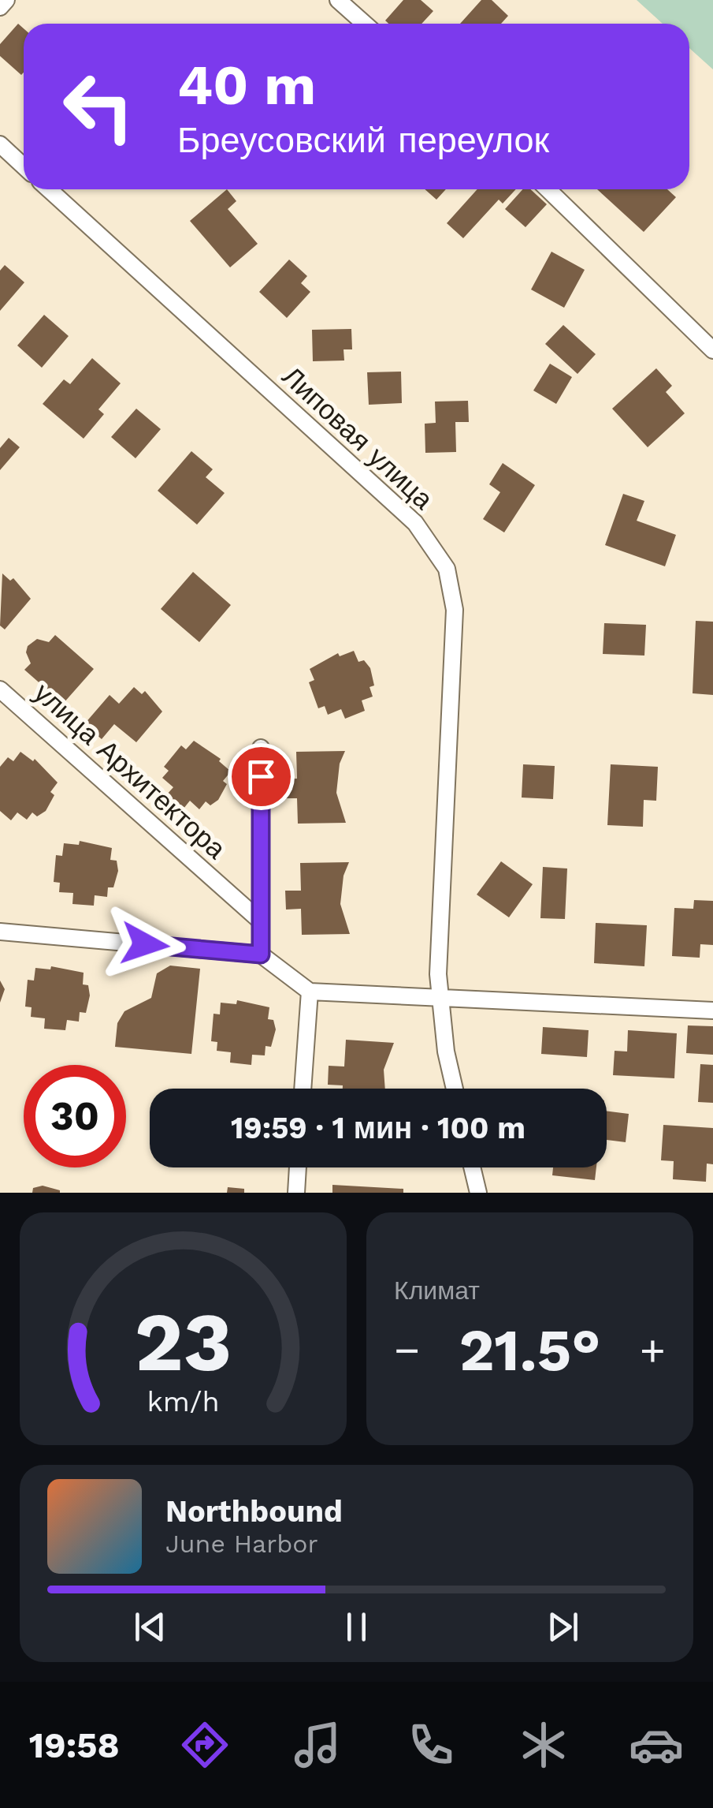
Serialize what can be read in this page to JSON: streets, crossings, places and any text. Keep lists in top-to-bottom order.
{
  "streets": {
    "street": ["Липовая улица", "улица Архитектора"]
  },
  "page": {
    "turn": ["40 m", "Бреусовский переулок"],
    "limit": "30",
    "trip": "19:59 · 1 мин · 100 m",
    "tile": "Климат",
    "heat": ["−", "21.5°", "+"],
    "song": ["Northbound", "June Harbor"],
    "tabs": "19:58",
    "gauge": ["23", "km/h"]
  }
}
